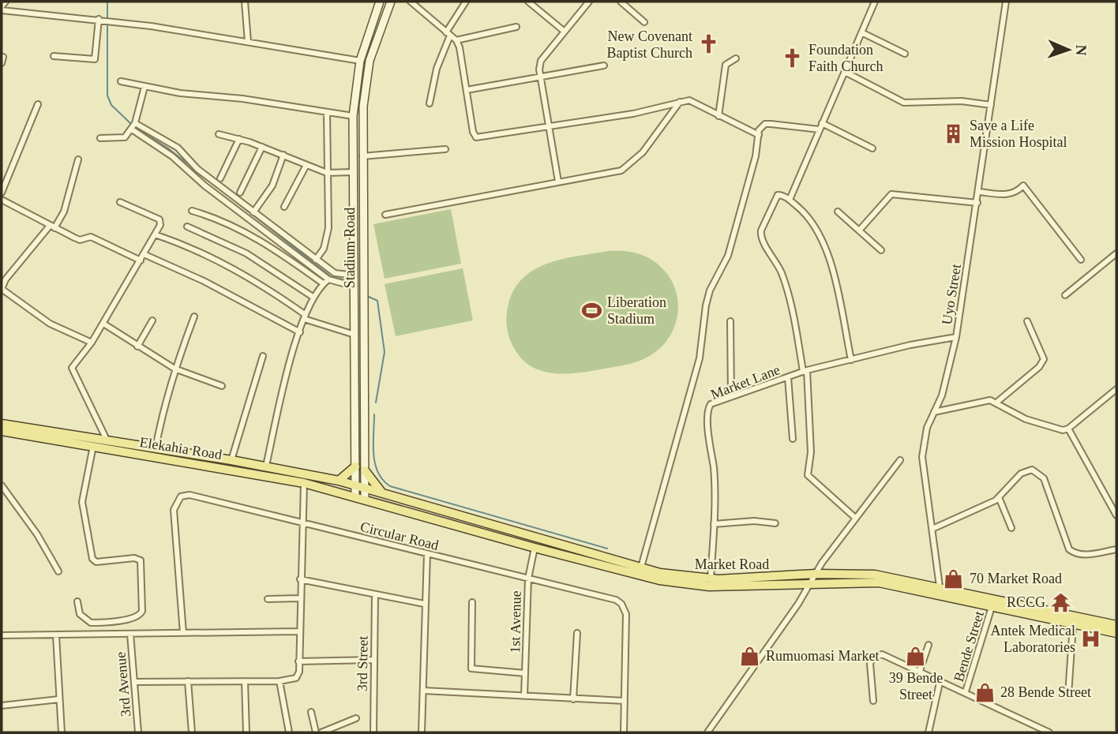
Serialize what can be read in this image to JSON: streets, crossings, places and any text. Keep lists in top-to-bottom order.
{
  "streets": {
    "main road": ["Stadium Road", "Elekahia Road", "Market Road"],
    "street": [
      "Uyo Street",
      "Market Lane",
      "Circular Road",
      "1st Avenue",
      "Bende Street",
      "3rd Street",
      "3rd Avenue"
    ]
  },
  "crossings": [
    ["Stadium Road", "Elekahia Road"],
    ["Stadium Road", "Market Road"],
    ["Uyo Street", "Market Lane"],
    ["Uyo Street", "Market Road"],
    ["Market Lane", "Market Road"],
    ["Elekahia Road", "Market Road"],
    ["Circular Road", "1st Avenue"],
    ["Market Road", "1st Avenue"],
    ["Market Road", "Bende Street"]
  ],
  "places": {
    "church": ["New Covenant Baptist Church", "Foundation Faith Church"],
    "building": ["Save a Life Mission Hospital"],
    "sports": ["Liberation Stadium"],
    "shop": [
      "70 Market Road",
      "Rumuomasi Market",
      "39 Bende Street",
      "28 Bende Street"
    ],
    "temple": ["RCCG"],
    "hospital": ["Antek Medical Laboratories"]
  },
  "north": "right"
}
